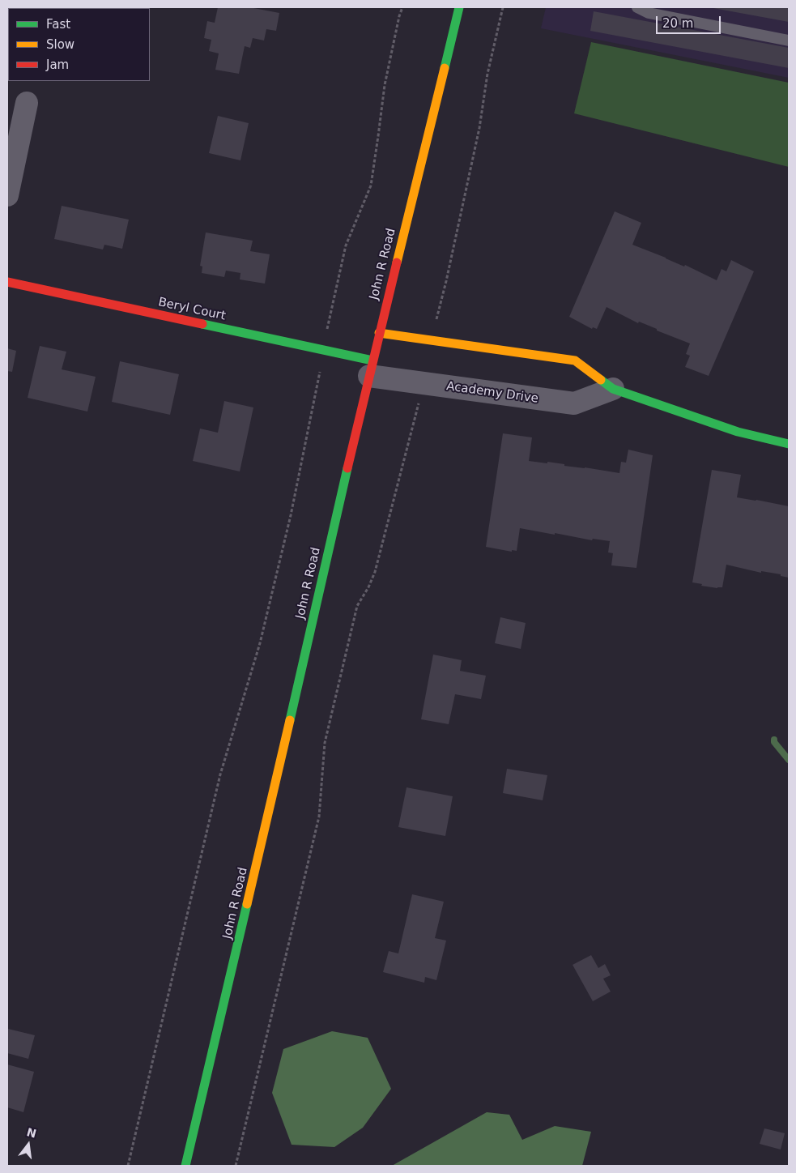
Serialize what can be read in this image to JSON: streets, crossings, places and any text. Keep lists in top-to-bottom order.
{
  "streets": {
    "main road": ["John R Road", "Beryl Court"],
    "street": ["Academy Drive"]
  },
  "crossings": [
    ["John R Road", "Beryl Court"],
    ["John R Road", "Academy Drive"],
    ["Beryl Court", "Academy Drive"]
  ],
  "legend": ["Fast", "Slow", "Jam"],
  "scale_bar": "20 m",
  "north": "top"
}
